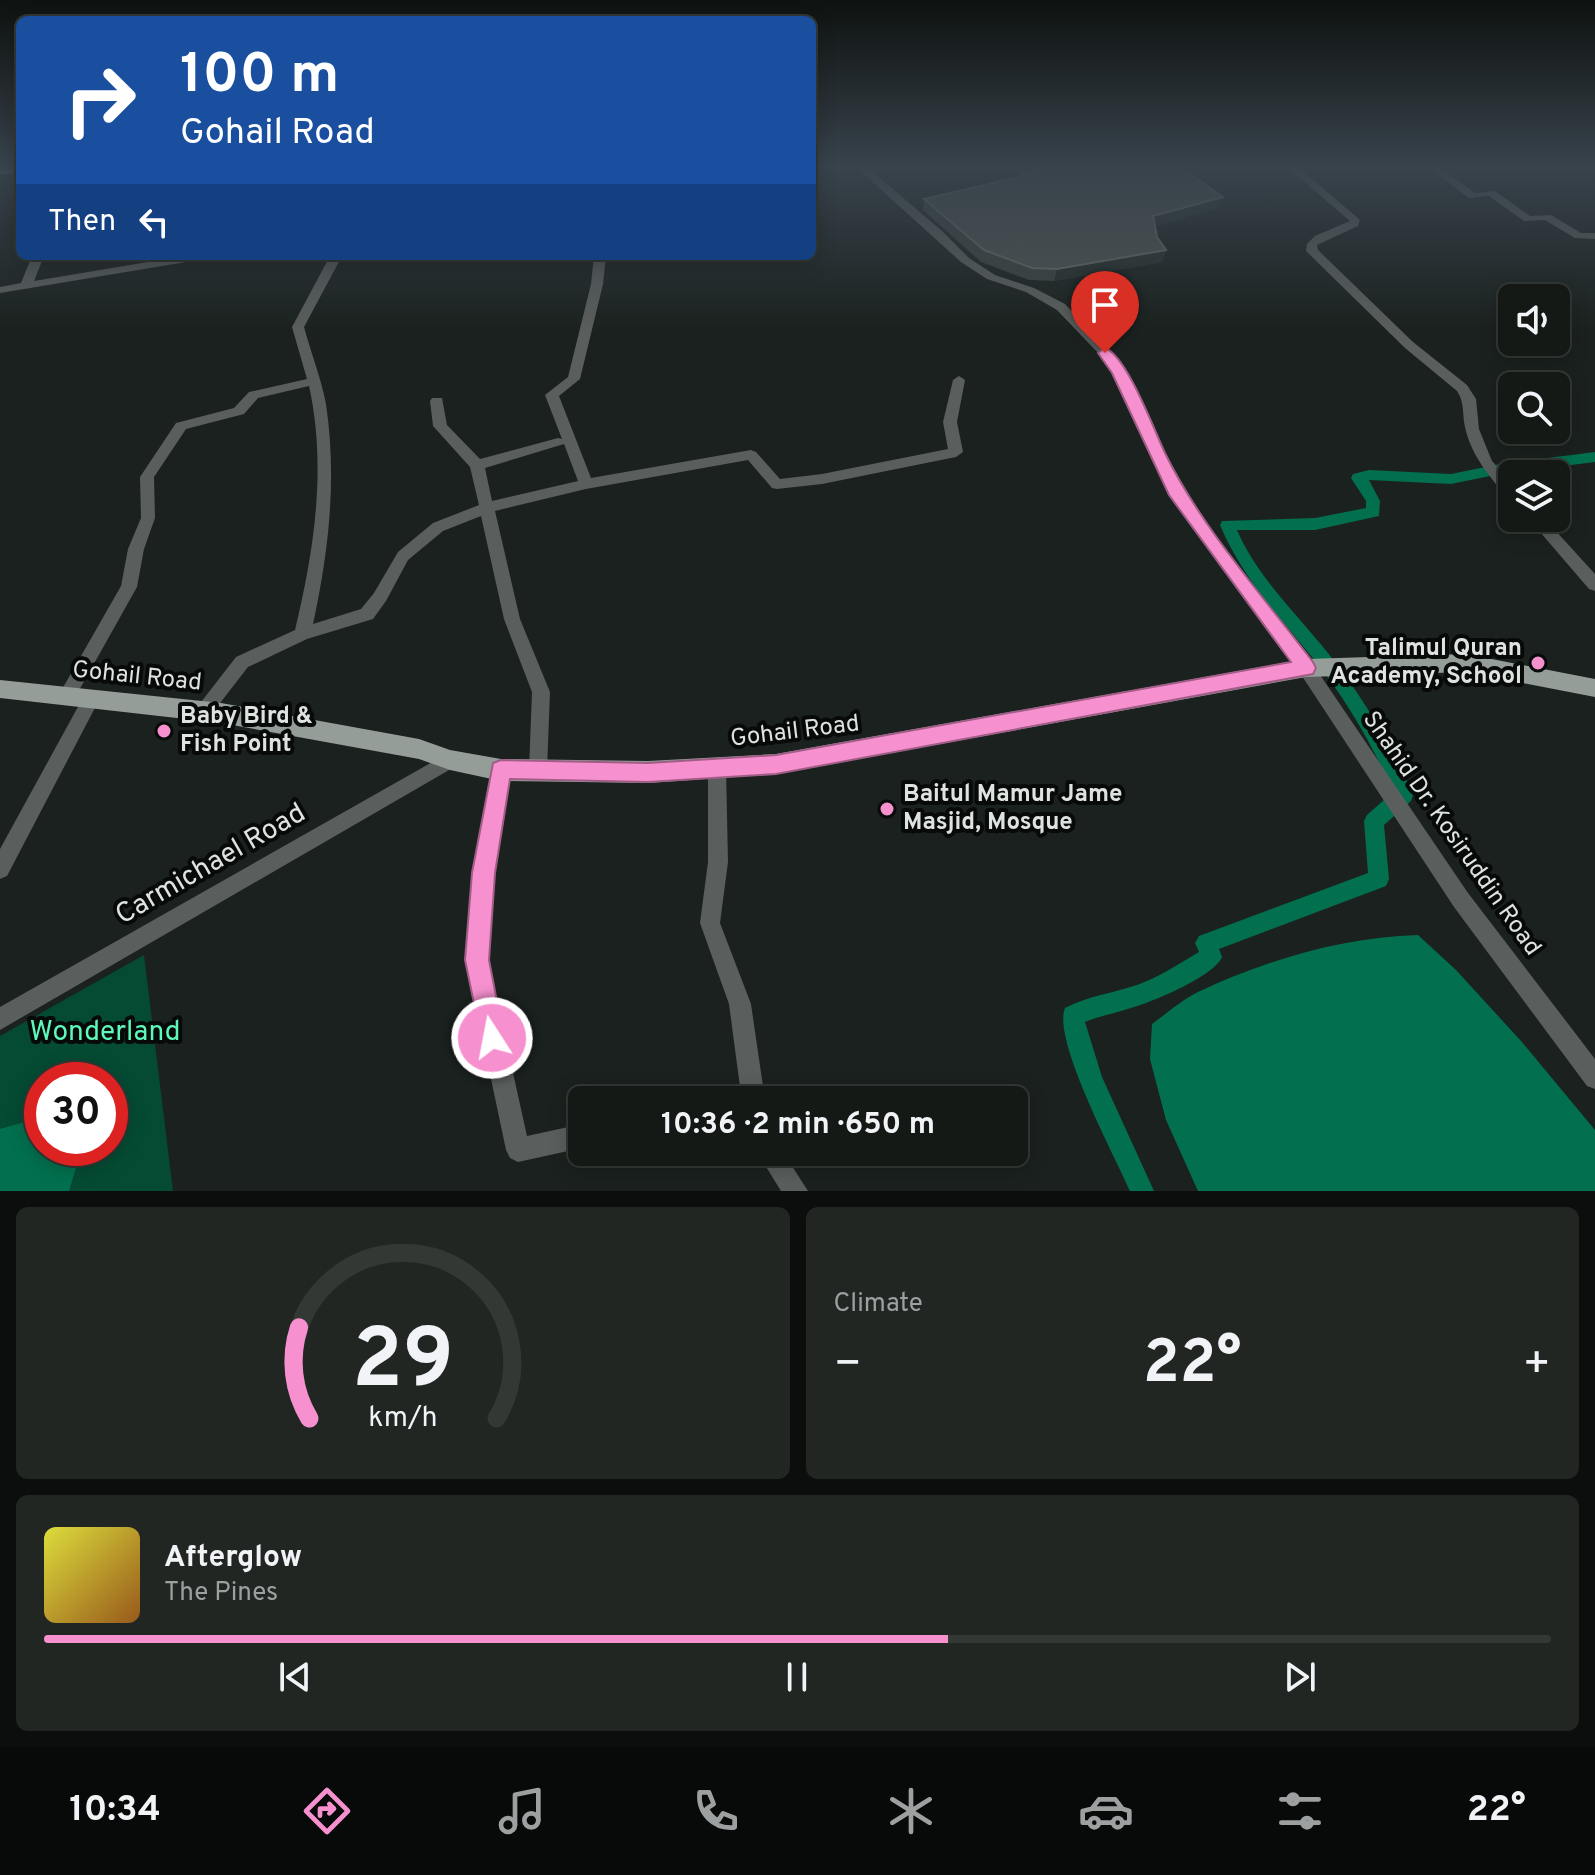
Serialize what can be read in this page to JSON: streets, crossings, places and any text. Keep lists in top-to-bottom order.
{
  "streets": {
    "main road": ["Gohail Road"],
    "street": ["Shahid Dr. Kosiruddin Road", "Carmichael Road"]
  },
  "crossings": [
    ["Gohail Road", "Shahid Dr. Kosiruddin Road"],
    ["Gohail Road", "Carmichael Road"]
  ],
  "parks": ["Wonderland"],
  "places": ["Talimul Quran Academy, School", "Baby Bird & Fish Point", "Baitul Mamur Jame Masjid, Mosque"],
  "page": {
    "turn": ["100 m", "Gohail Road"],
    "then": "Then",
    "limit": "30",
    "trip": "10:36 · 2 min · 650 m",
    "tile": "Climate",
    "heat": ["−", "22°", "+"],
    "song": ["Afterglow", "The Pines"],
    "tabs": ["10:34", "22°"],
    "gauge": ["29", "km/h"]
  }
}
